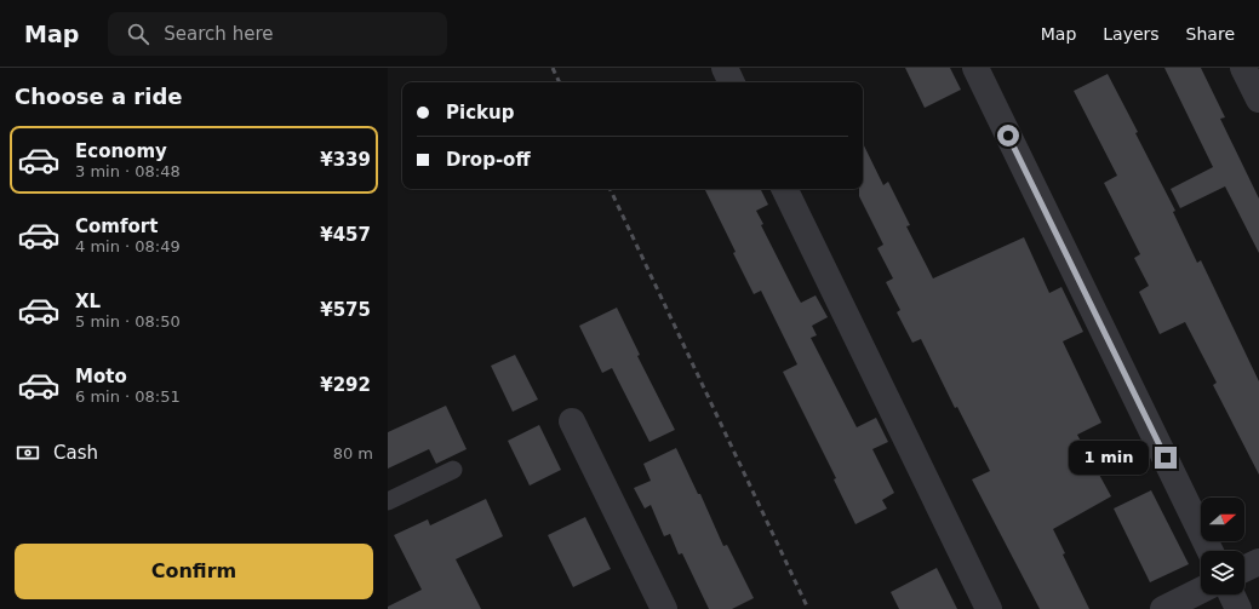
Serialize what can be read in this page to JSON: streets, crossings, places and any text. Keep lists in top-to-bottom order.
{
  "north": "right",
  "page": {
    "header": "Map",
    "search": "Search here",
    "nav": ["Map", "Layers", "Share"],
    "heading": "Choose a ride",
    "banner": ["Pickup", "Drop-off"],
    "list": [
      {
        "name": "Economy",
        "note": "3 min · 08:48",
        "value": "¥339"
      },
      {
        "name": "Comfort",
        "note": "4 min · 08:49",
        "value": "¥457"
      },
      {
        "name": "XL",
        "note": "5 min · 08:50",
        "value": "¥575"
      },
      {
        "name": "Moto",
        "note": "6 min · 08:51",
        "value": "¥292"
      }
    ],
    "pay": ["Cash", "80 m"],
    "bubble": "1 min",
    "buttons": "Confirm"
  }
}
